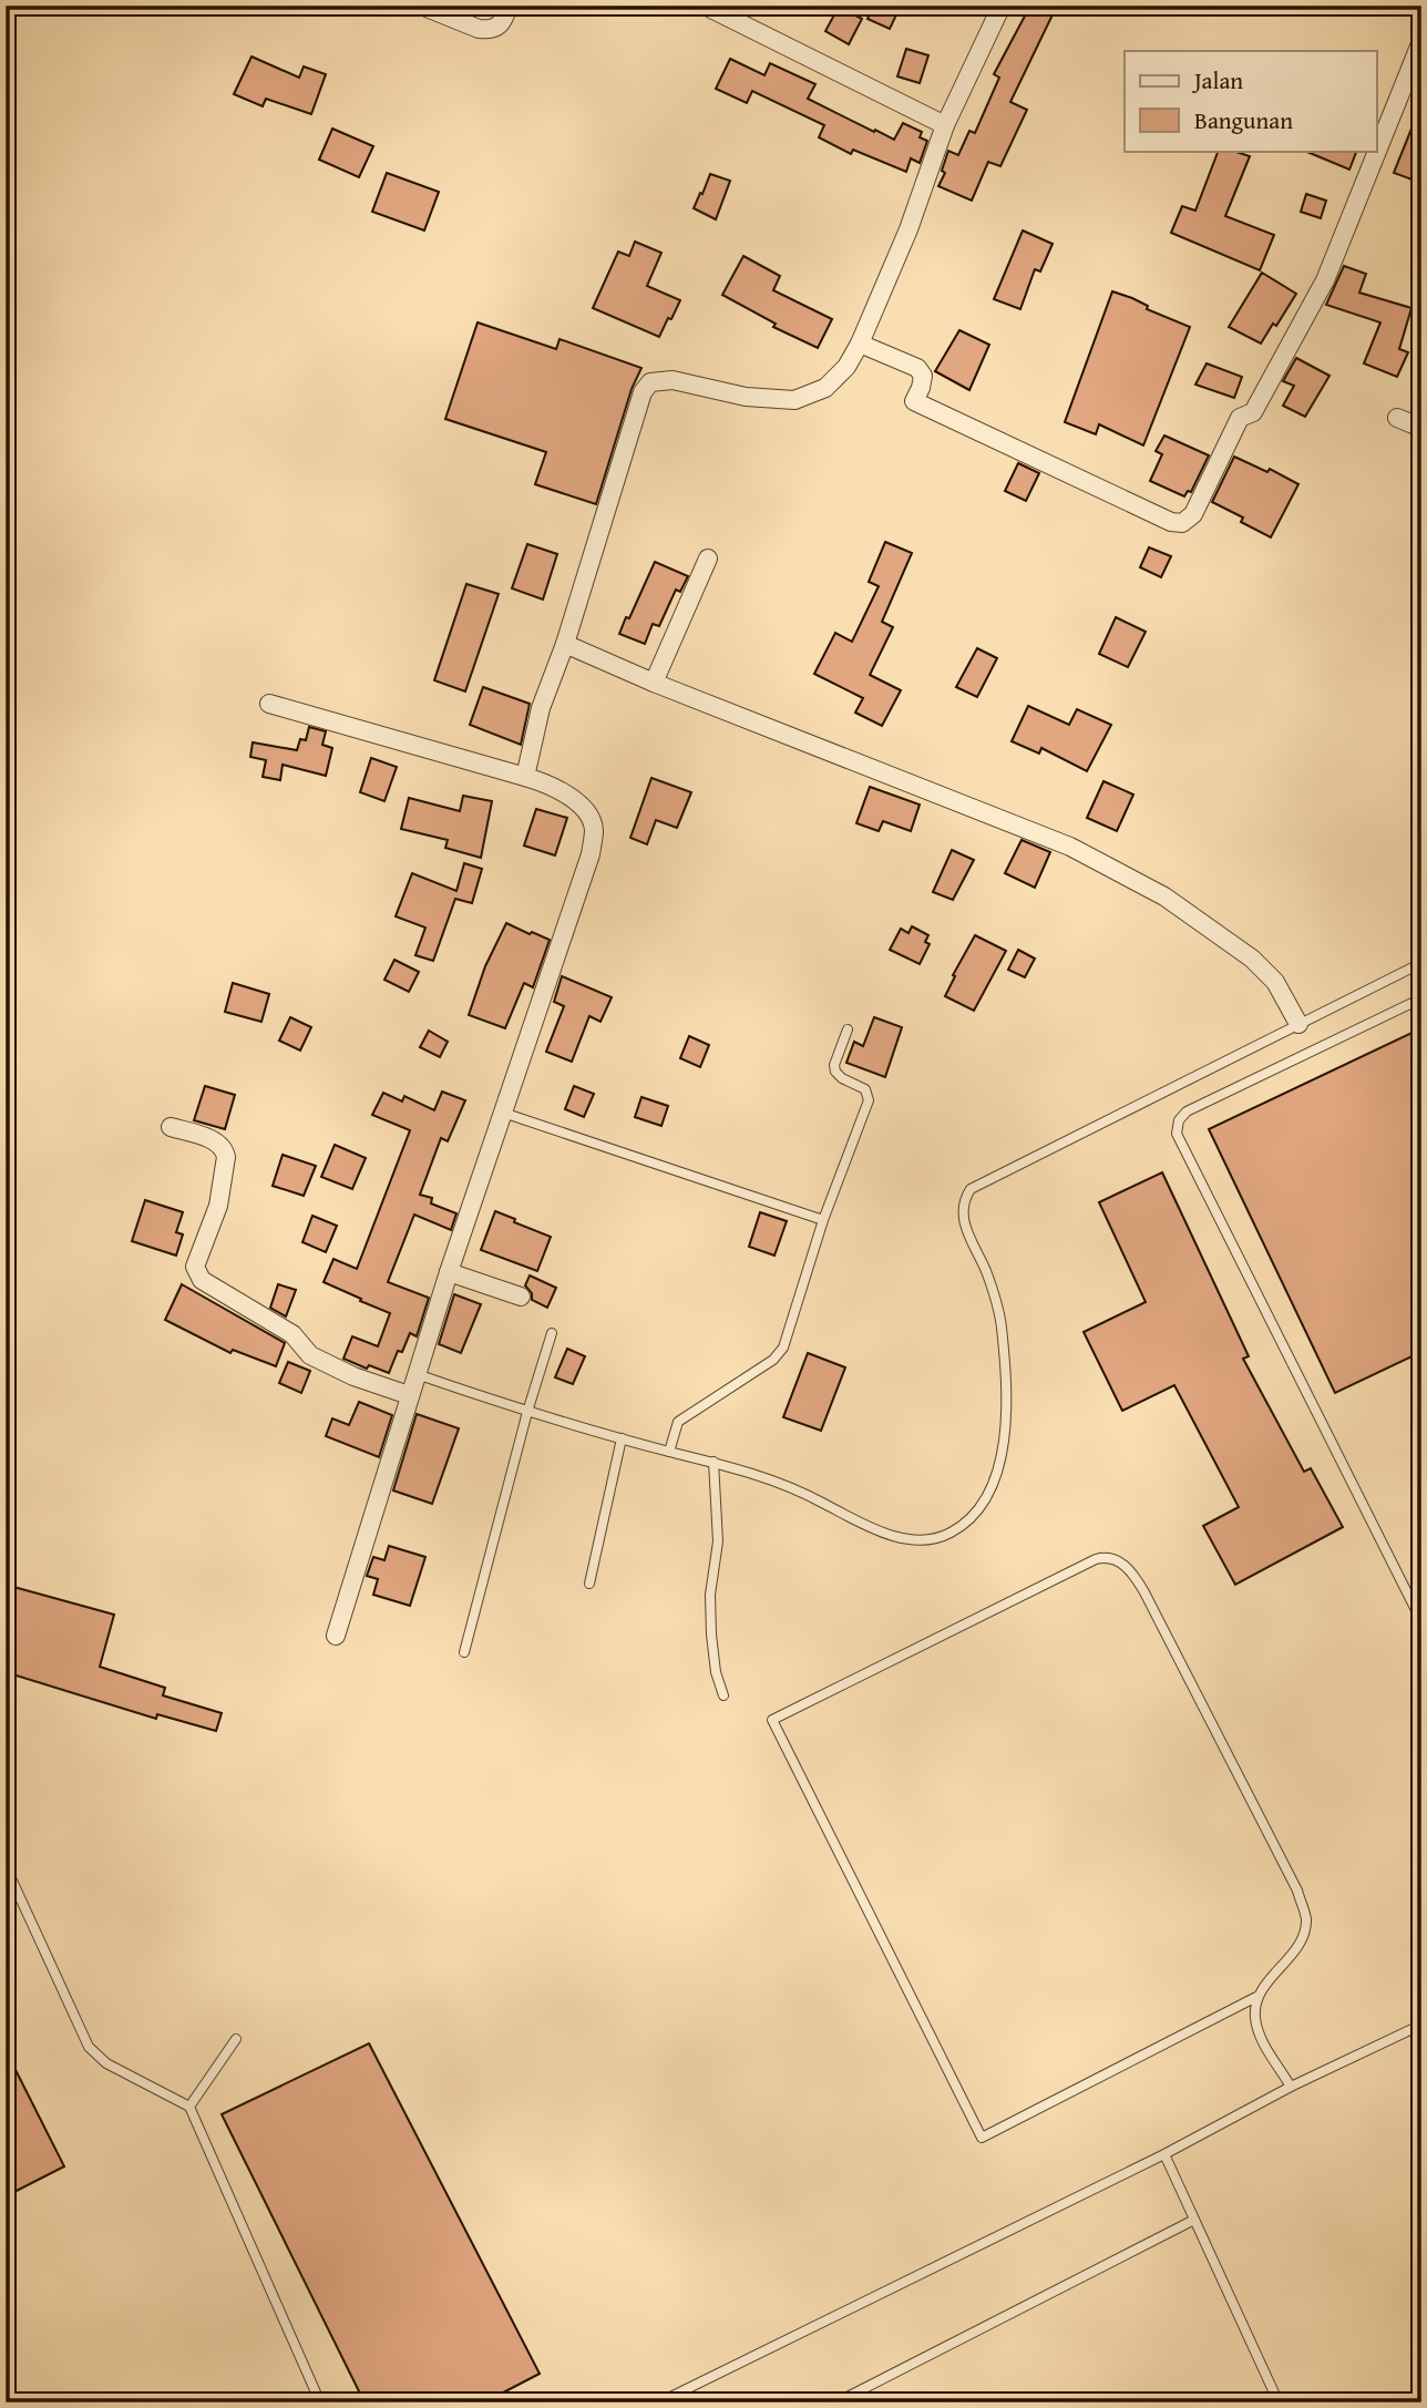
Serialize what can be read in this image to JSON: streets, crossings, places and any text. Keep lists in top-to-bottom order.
{
  "legend": ["Jalan", "Bangunan"]
}
